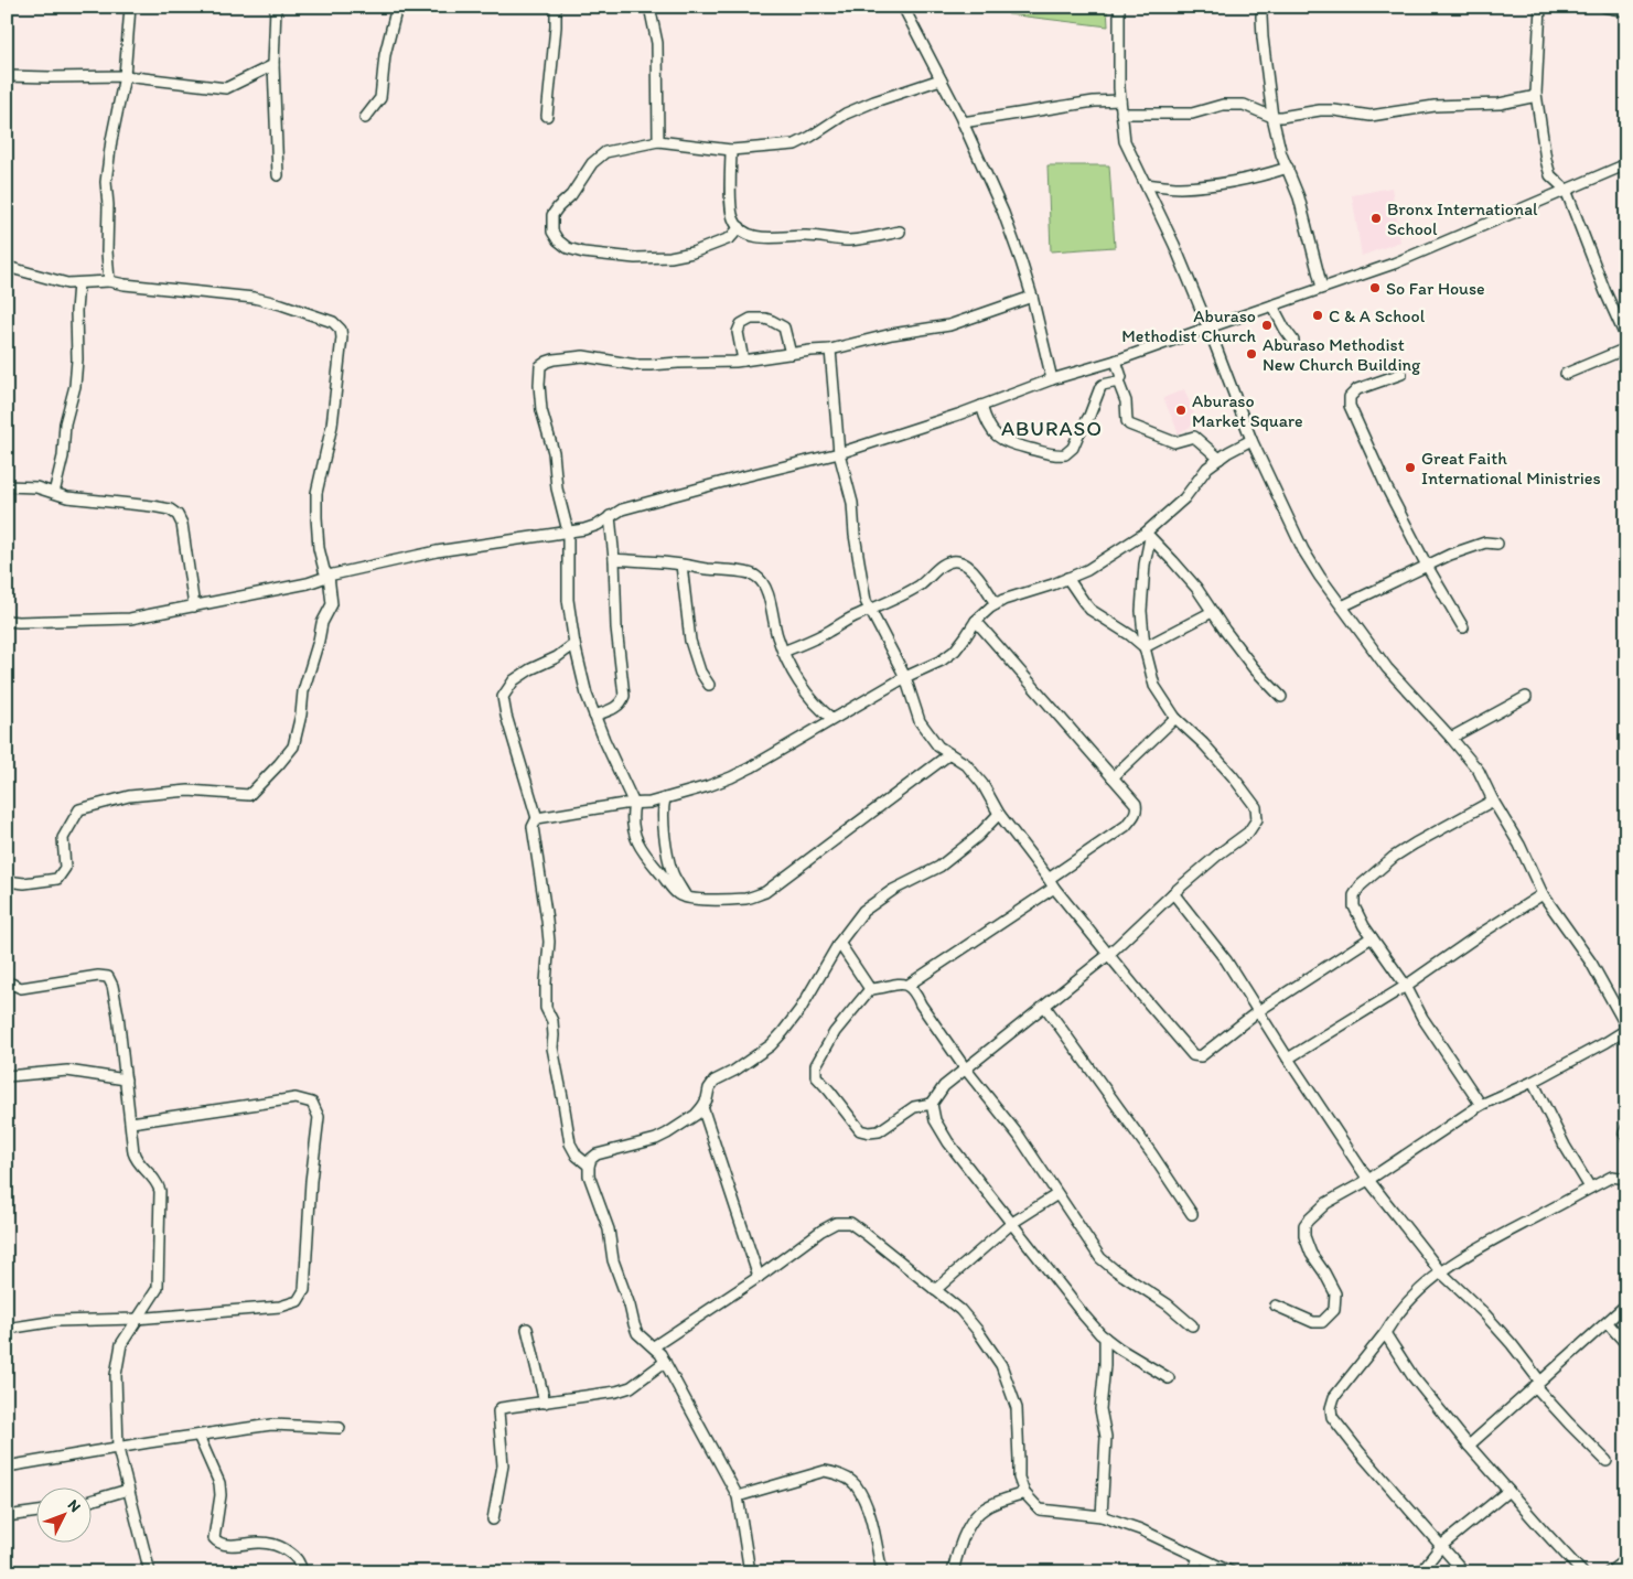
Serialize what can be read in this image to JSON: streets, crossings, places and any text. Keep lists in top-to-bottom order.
{
  "districts": ["ABURASO"],
  "places": [
    "Bronx International School",
    "So Far House",
    "C & A School",
    "Aburaso Methodist Church",
    "Aburaso Methodist New Church Building",
    "Aburaso Market Square",
    "Great Faith International Ministries"
  ],
  "north": "top right"
}
